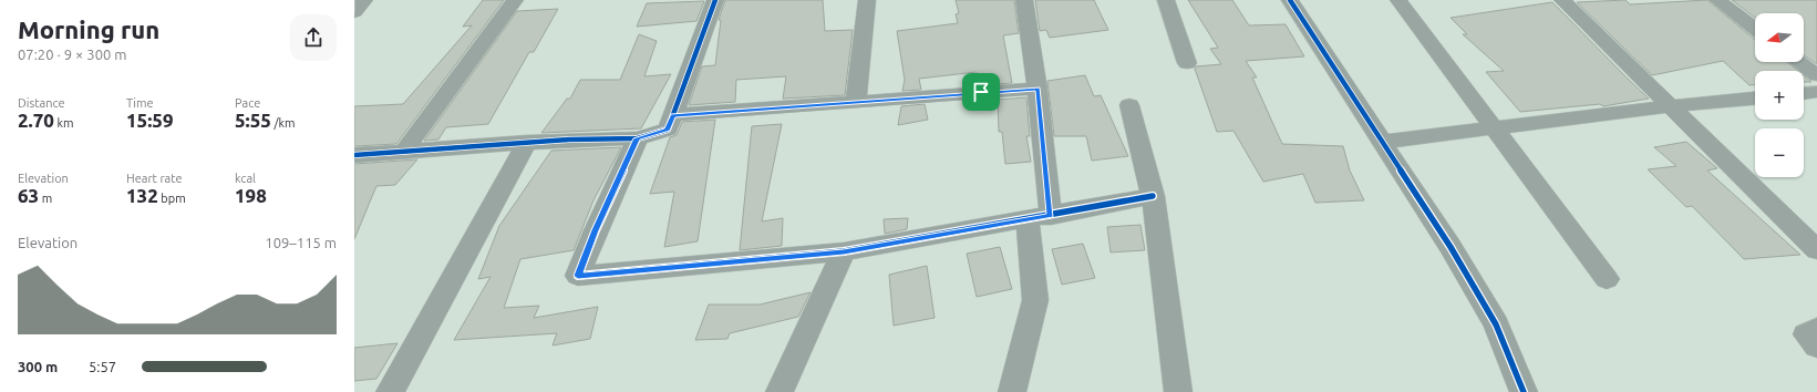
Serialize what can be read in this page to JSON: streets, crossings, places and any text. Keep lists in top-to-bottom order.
{
  "north": "left",
  "page": {
    "heading": ["Morning run", "07:20 · 9 × 300 m"],
    "map_buttons": ["+", "−"],
    "stats": [
      ["Distance", "2.70 km"],
      ["Time", "15:59"],
      ["Pace", "5:55 /km"],
      ["Elevation", "63 m"],
      ["Heart rate", "132 bpm"],
      ["kcal", "198"]
    ],
    "chart": ["Elevation", "109–115 m"],
    "list": [
      {
        "name": "300 m",
        "note": "5:57"
      }
    ]
  }
}
